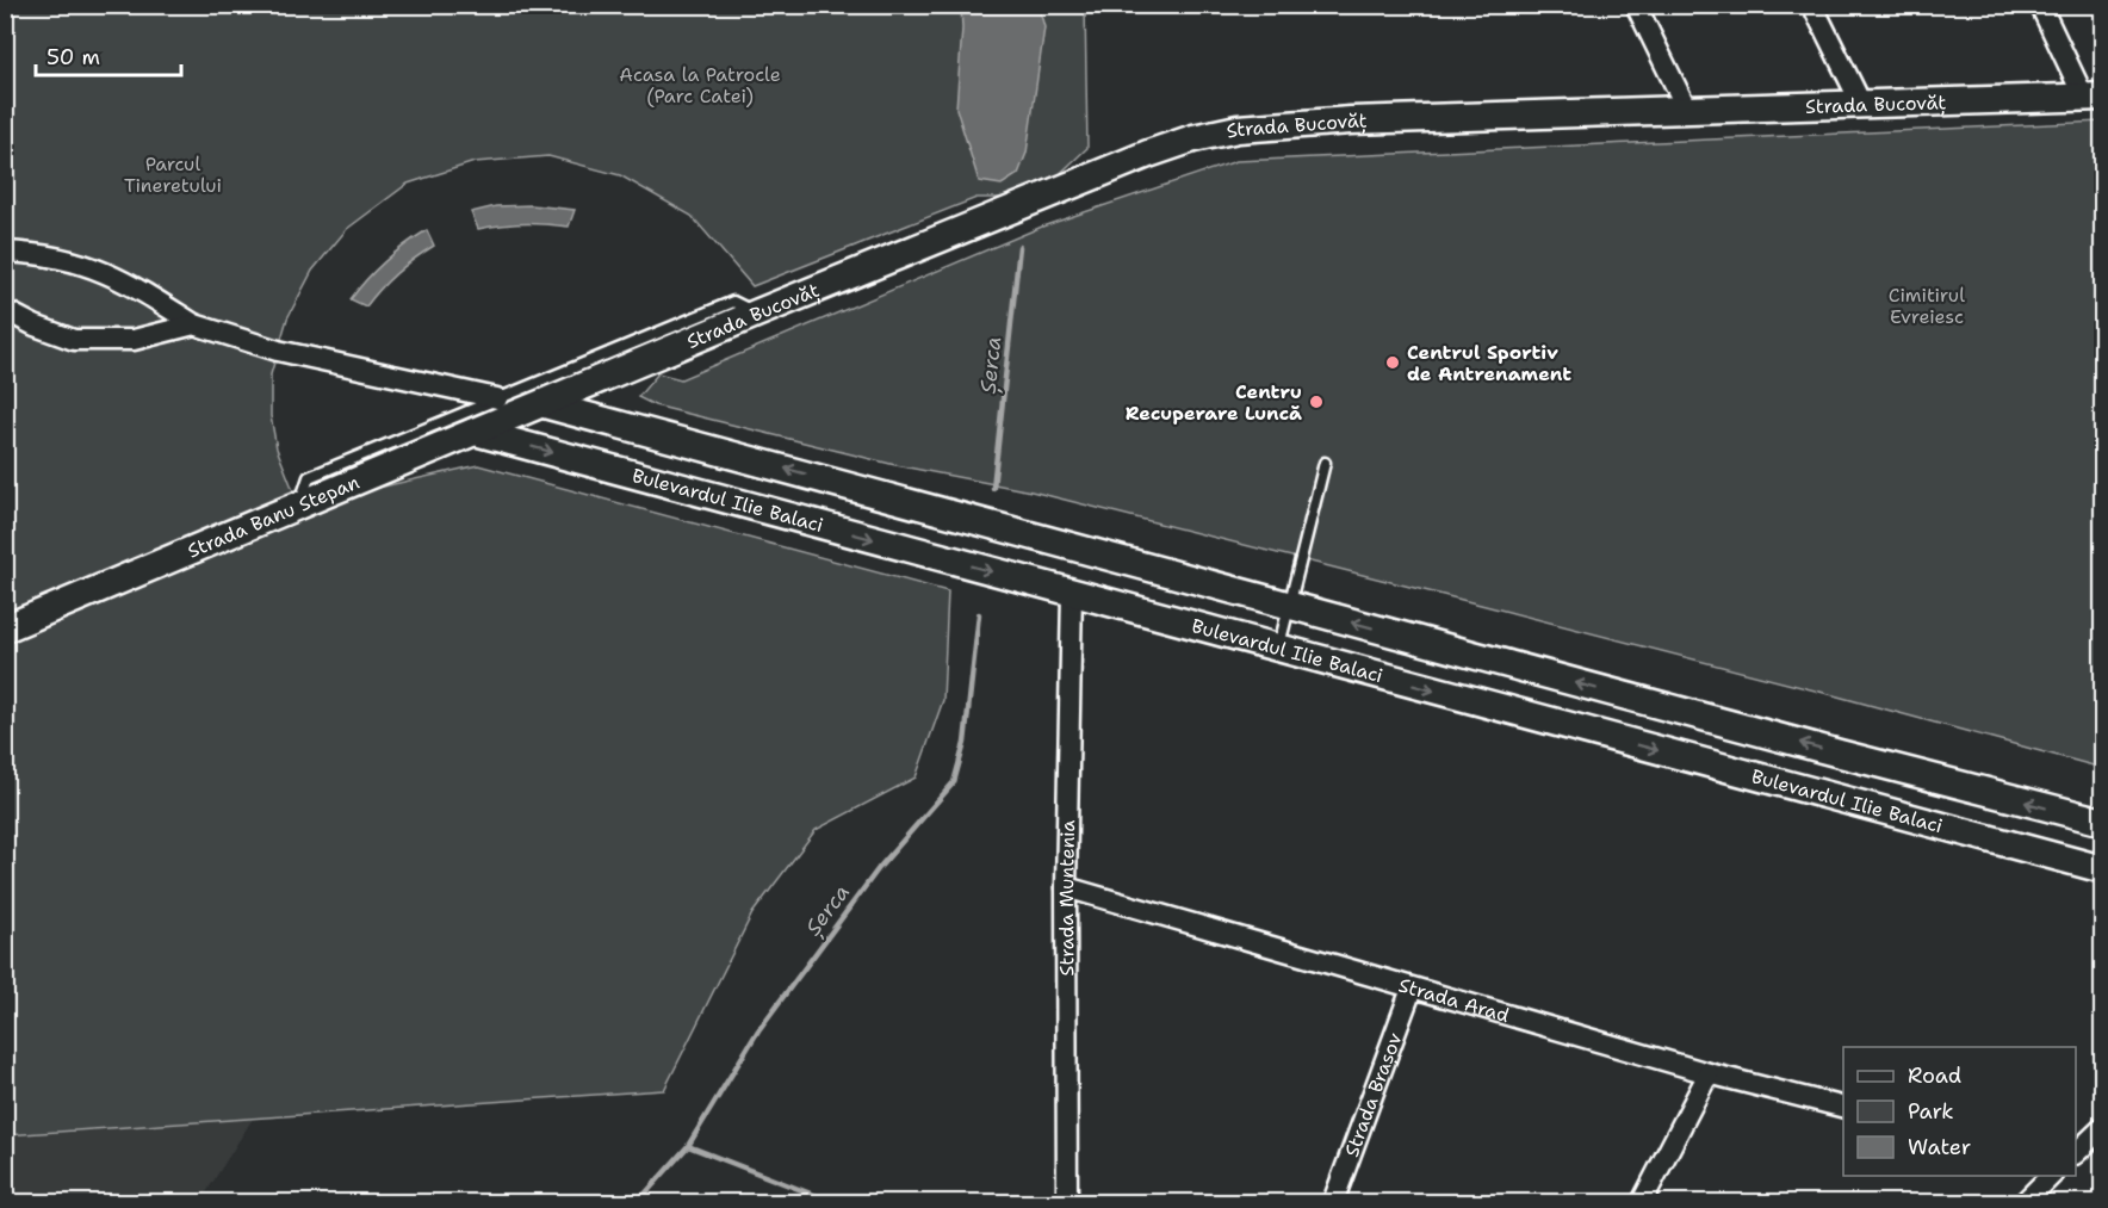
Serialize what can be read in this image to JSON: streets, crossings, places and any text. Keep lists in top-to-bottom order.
{
  "streets": {
    "main road": ["Strada Bucovăț", "Bulevardul Ilie Balaci", "Strada Banu Stepan"],
    "street": ["Strada Muntenia", "Strada Arad", "Strada Brașov"]
  },
  "crossings": [
    ["Strada Bucovăț", "Strada Banu Stepan"],
    ["Bulevardul Ilie Balaci", "Strada Banu Stepan"],
    ["Bulevardul Ilie Balaci", "Strada Muntenia"],
    ["Strada Muntenia", "Strada Arad"],
    ["Strada Arad", "Strada Brașov"]
  ],
  "water": ["Șerca"],
  "parks": ["Acasa la Patrocle (Parc Catei)", "Parcul Tineretului", "Cimitirul Evreiesc"],
  "places": ["Centrul Sportiv de Antrenament", "Centru Recuperare Luncă"],
  "legend": ["Road", "Park", "Water"],
  "scale_bar": "50 m"
}
